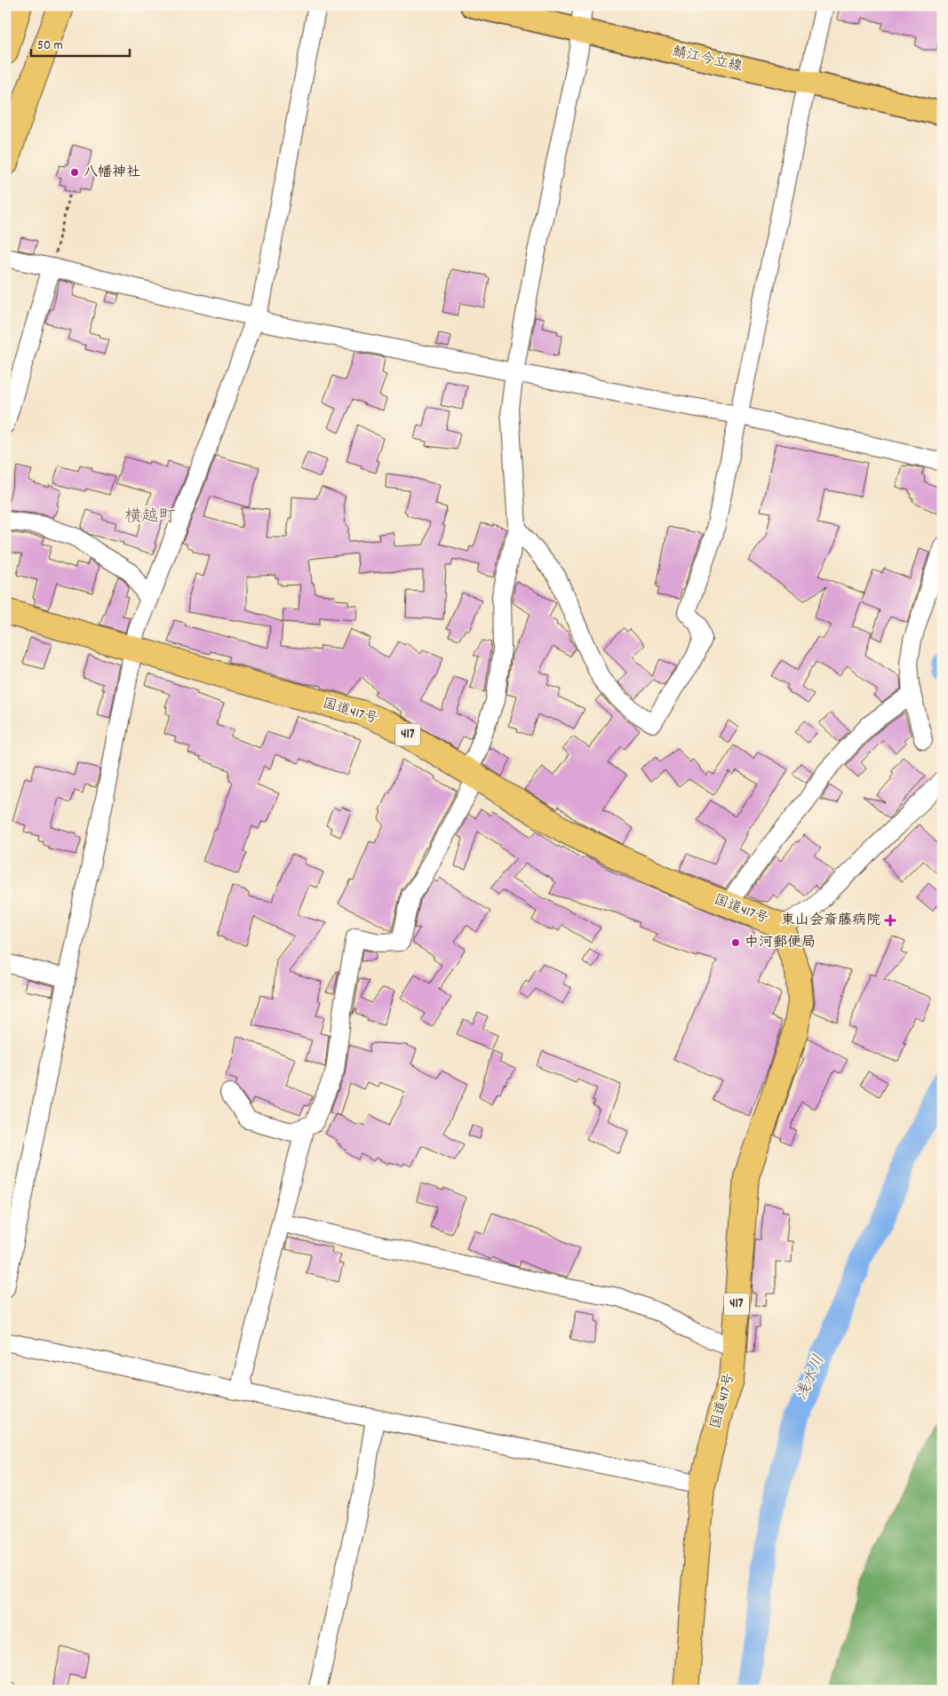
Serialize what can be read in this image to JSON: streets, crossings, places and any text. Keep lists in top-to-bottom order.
{
  "streets": {
    "highway": ["国道417号", "417"],
    "main road": ["鯖江今立線"]
  },
  "districts": ["横越町"],
  "water": ["浅水川"],
  "places": {
    "other": ["八幡神社", "中河郵便局"],
    "health": ["東山会斎藤病院"]
  },
  "scale_bar": "50 m"
}
